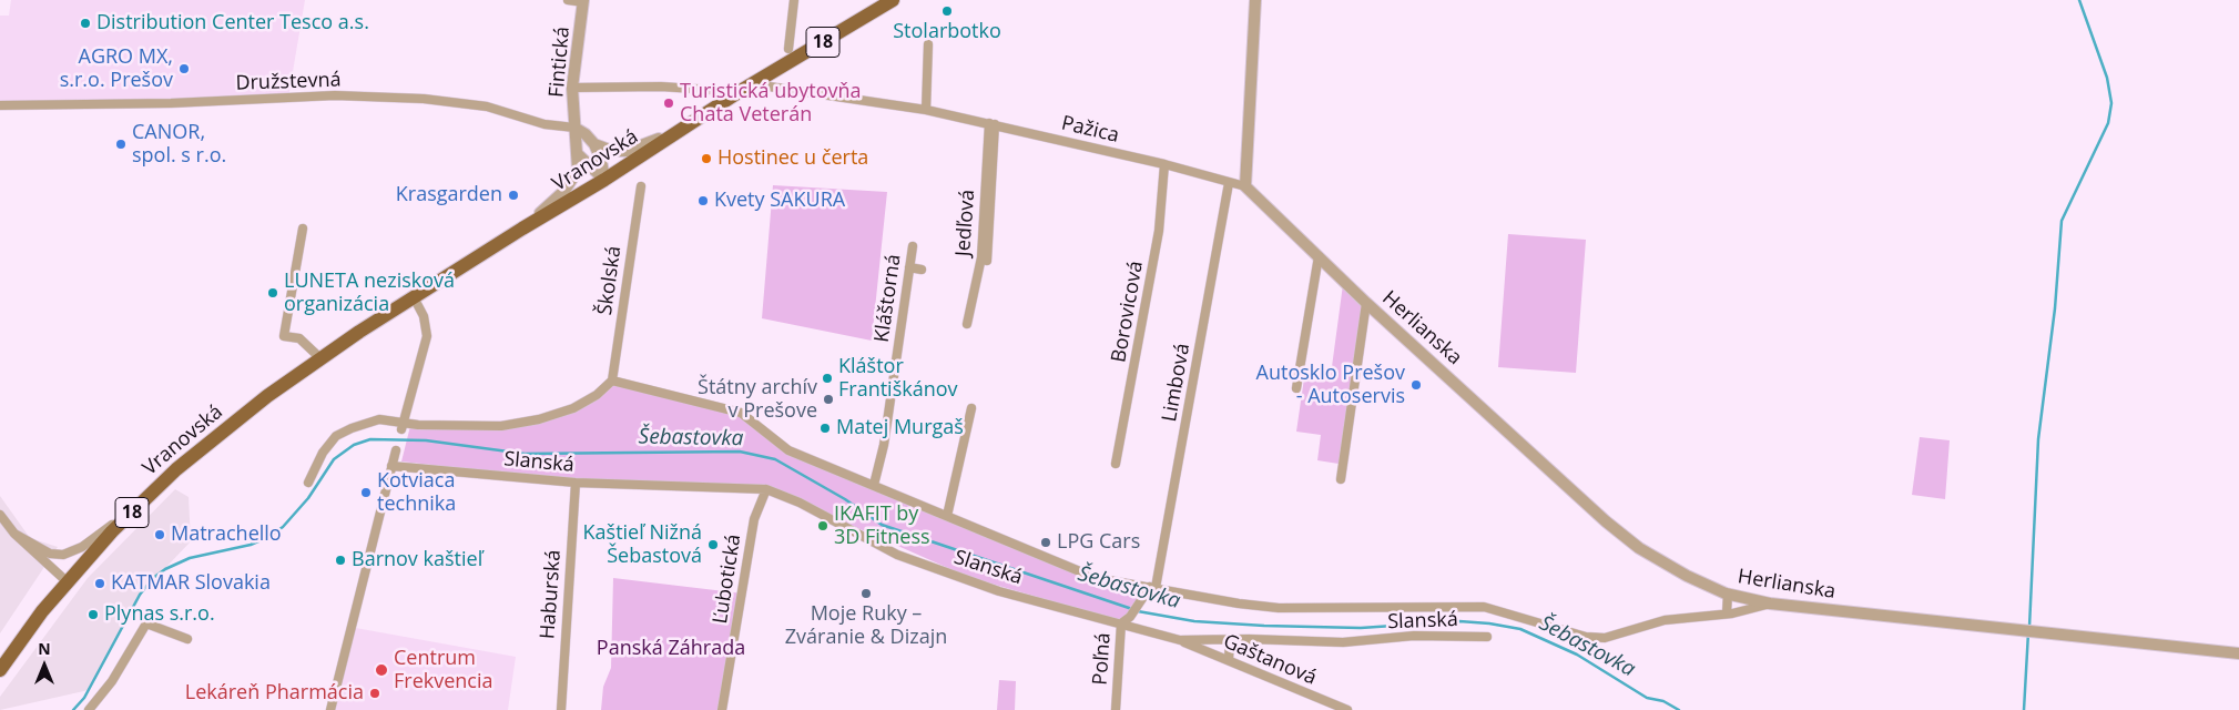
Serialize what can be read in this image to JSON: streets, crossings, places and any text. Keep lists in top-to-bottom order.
{
  "streets": {
    "main road": ["18", "Vranovská"],
    "street": [
      "Fintická",
      "Družstevná",
      "Pažica",
      "Jedľová",
      "Školská",
      "Kláštorná",
      "Borovicová",
      "Herlianska",
      "Limbová",
      "Slanská",
      "Ľubotická",
      "Haburská",
      "Poľná",
      "Gaštanová"
    ]
  },
  "crossings": [
    ["Fintická", "Družstevná"],
    ["Fintická", "Vranovská"],
    ["Pažica", "Vranovská"],
    ["Pažica", "Jedľová"],
    ["Pažica", "Borovicová"],
    ["Pažica", "Herlianska"],
    ["Pažica", "Limbová"],
    ["Školská", "Slanská"],
    ["Kláštorná", "Slanská"],
    ["Herlianska", "Slanská"],
    ["Limbová", "Slanská"],
    ["Limbová", "Poľná"],
    ["Slanská", "Ľubotická"],
    ["Slanská", "Haburská"],
    ["Slanská", "Poľná"],
    ["Slanská", "Gaštanová"]
  ],
  "water": ["Šebastovka"],
  "parks": ["Panská Záhrada"],
  "places": [
    "Stolarbotko",
    "Distribution Center Tesco a.s.",
    "AGRO MX, s.r.o. Prešov",
    "Turistická ubytovňa Chata Veterán",
    "CANOR, spol. s r.o.",
    "Hostinec u čerta",
    "Krasgarden",
    "Kvety SAKURA",
    "LUNETA nezisková organizácia",
    "Kláštor Františkánov",
    "Autosklo Prešov - Autoservis",
    "Štátny archív v Prešove",
    "Matej Murgaš",
    "Kotviaca technika",
    "IKAFIT by 3D Fitness",
    "Matrachello",
    "LPG Cars",
    "Kaštieľ Nižná Šebastová",
    "Barnov kaštieľ",
    "KATMAR Slovakia",
    "Moje Ruky – Zváranie & Dizajn",
    "Plynas s.r.o.",
    "Centrum Frekvencia",
    "Lekáreň Pharmácia"
  ],
  "north": "top"
}
